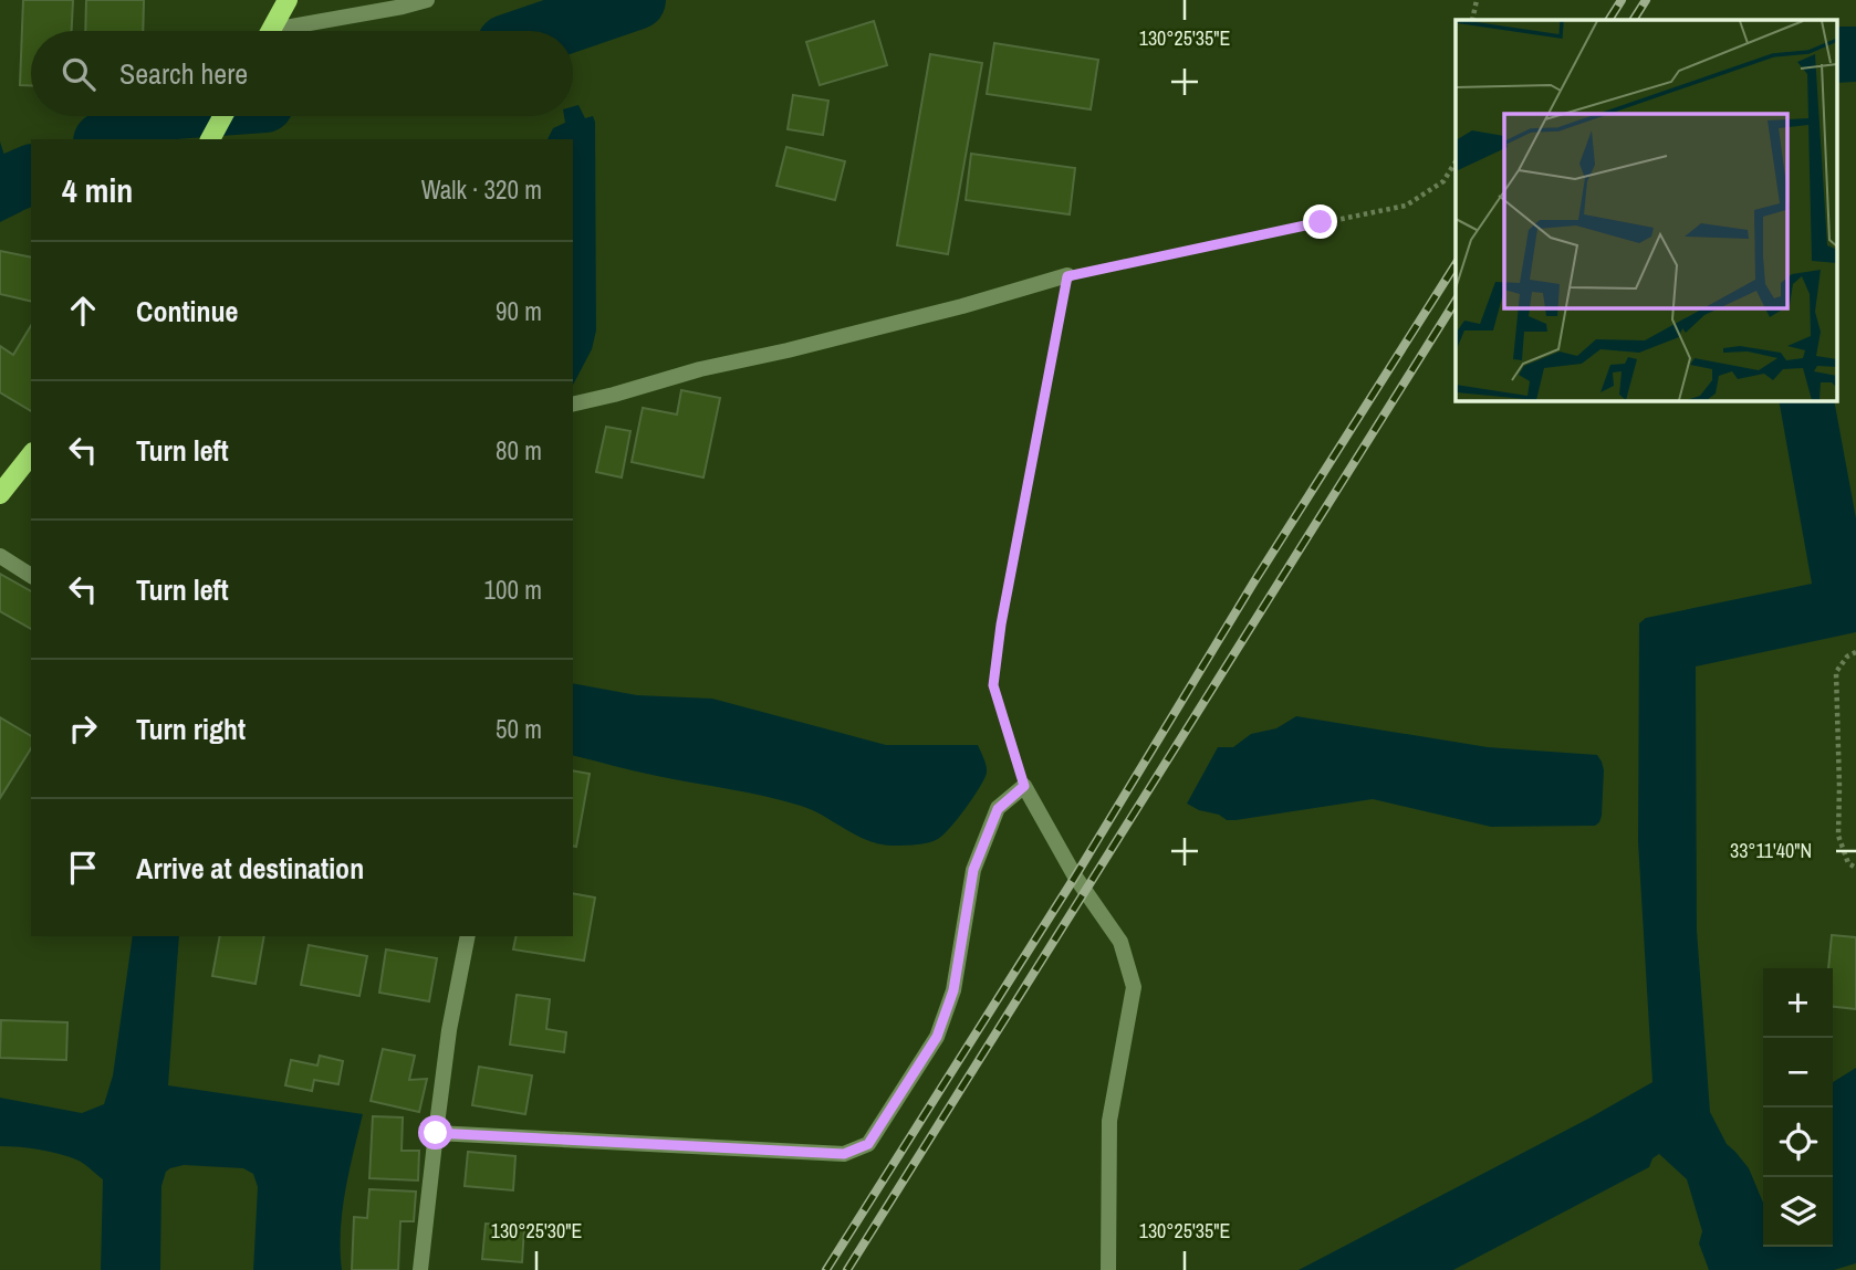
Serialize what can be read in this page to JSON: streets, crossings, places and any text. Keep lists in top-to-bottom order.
{
  "page": {
    "search": "Search here",
    "heading": ["4 min", "Walk · 320 m"],
    "list": [
      ["Continue", "90 m"],
      ["Turn left", "80 m"],
      ["Turn left", "100 m"],
      ["Turn right", "50 m"],
      "Arrive at destination"
    ],
    "map_buttons": ["+", "−"]
  },
  "coordinates": ["130°25'35\"E", "33°11'40\"N", "130°25'30\"E"]
}
